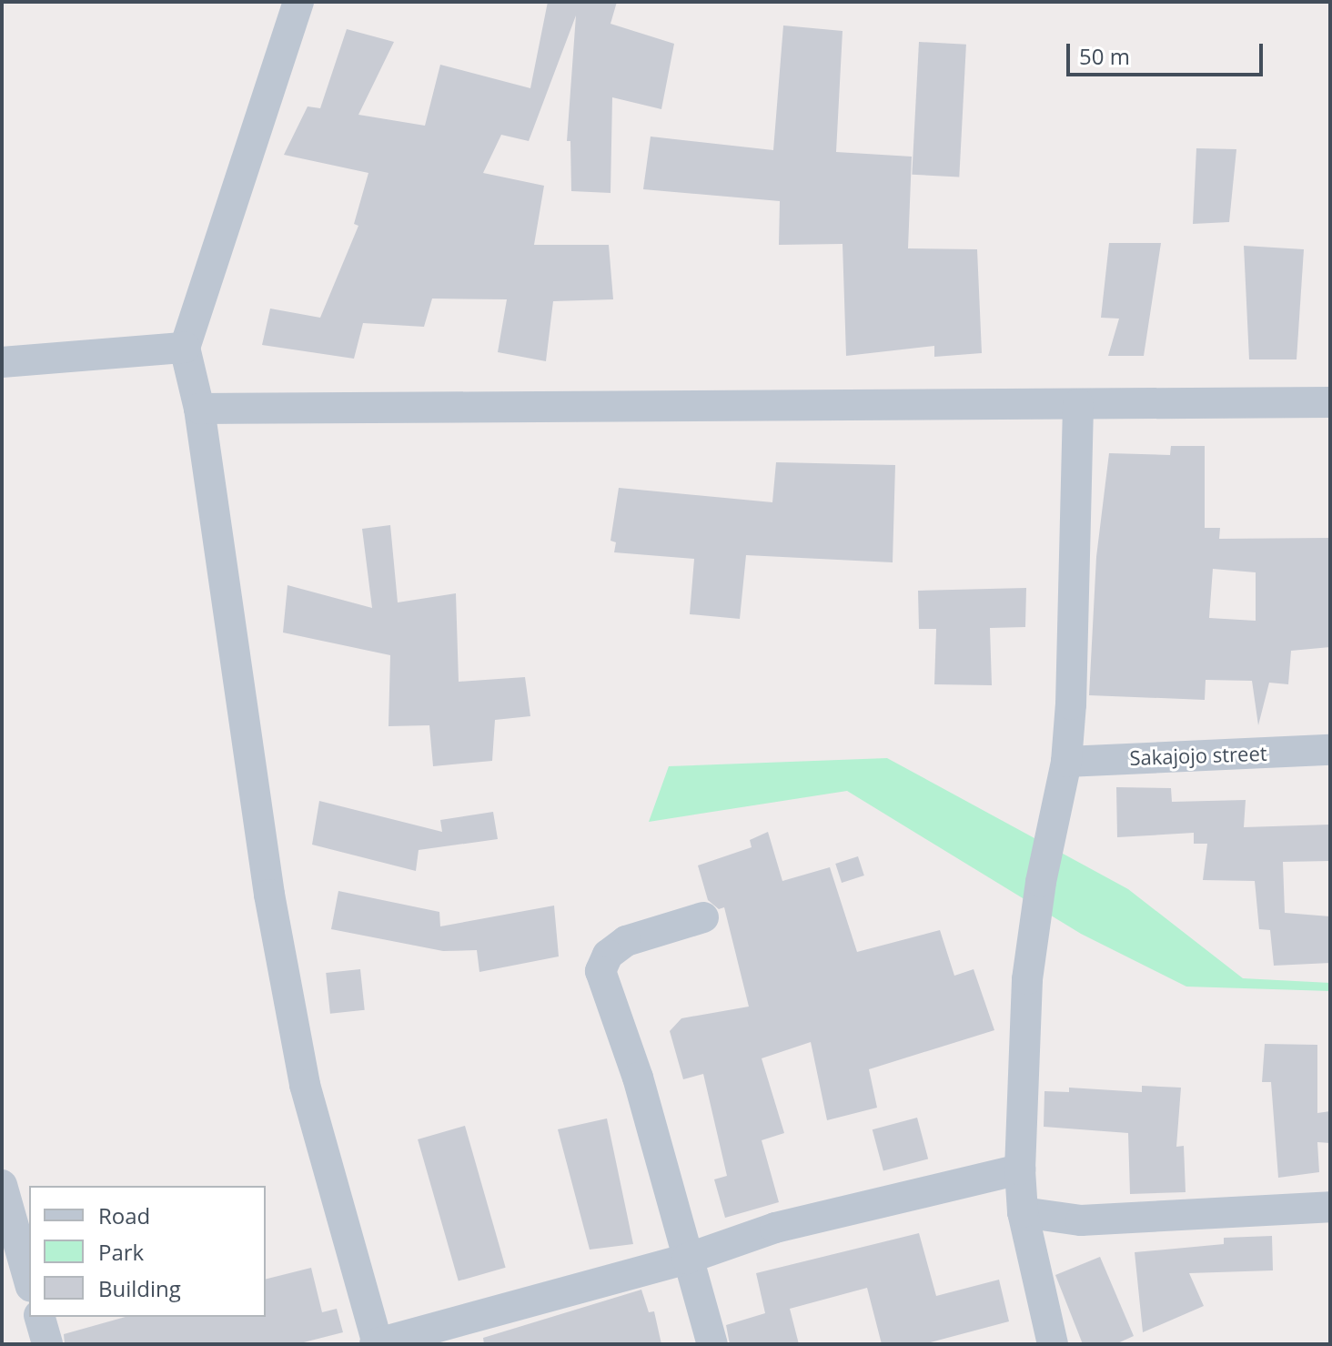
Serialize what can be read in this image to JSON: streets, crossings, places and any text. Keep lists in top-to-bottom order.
{
  "streets": {
    "street": ["Sakajojo street"]
  },
  "legend": ["Road", "Park", "Building"],
  "scale_bar": "50 m"
}
